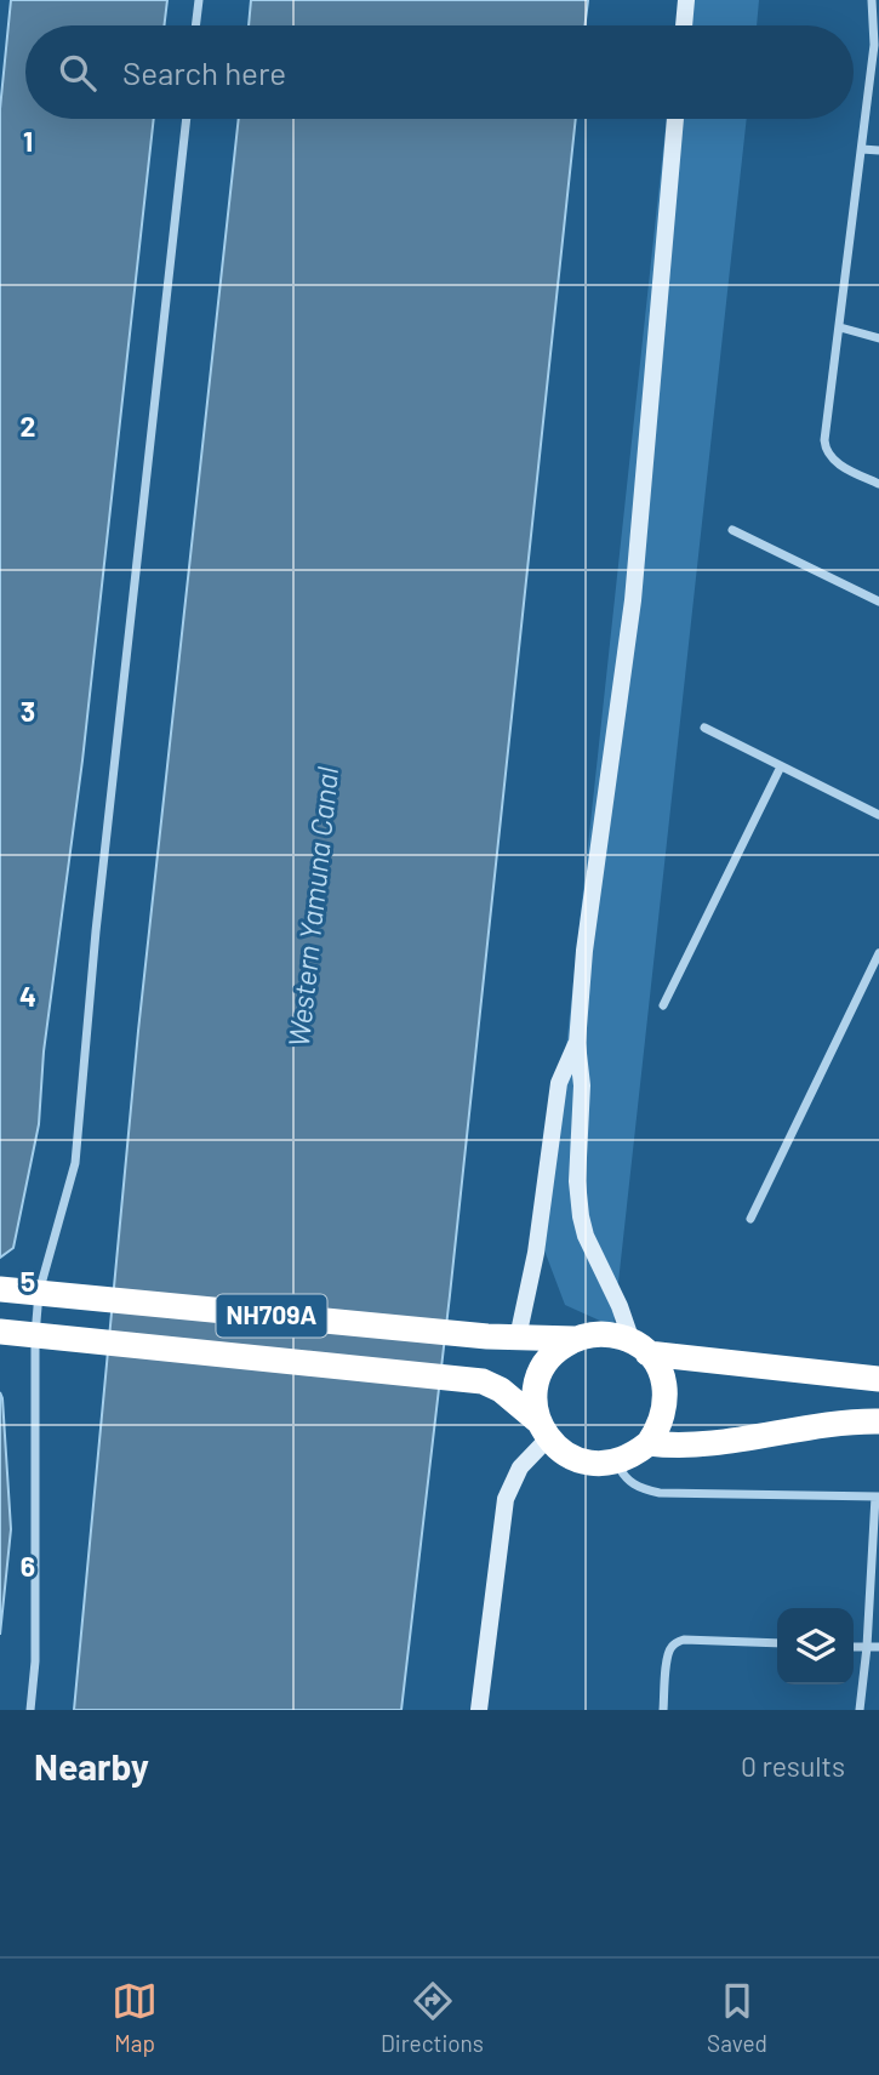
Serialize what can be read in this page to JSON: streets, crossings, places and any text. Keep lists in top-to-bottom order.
{
  "streets": {
    "highway": ["NH709A"]
  },
  "water": ["Western Yamuna Canal"],
  "page": {
    "search": "Search here",
    "heading": ["Nearby", "0 results"],
    "nav": ["Map", "Directions", "Saved"]
  },
  "grid": {
    "rows": [
      "1",
      "2",
      "3",
      "4",
      "5",
      "6"
    ]
  }
}
